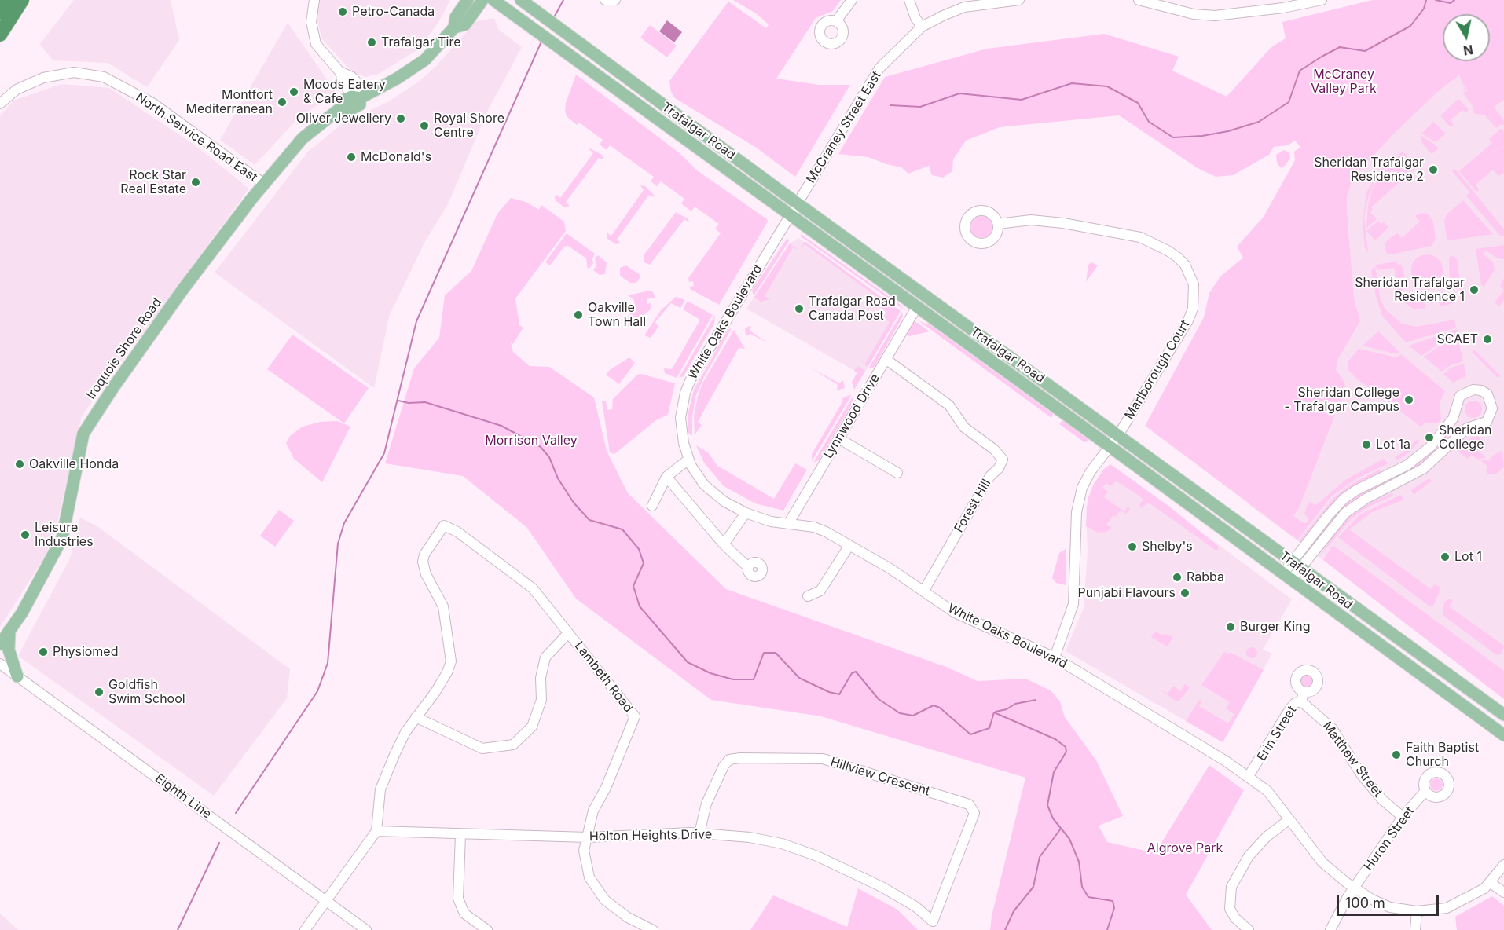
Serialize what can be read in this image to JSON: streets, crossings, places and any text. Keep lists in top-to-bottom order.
{
  "streets": {
    "main road": ["Trafalgar Road", "Iroquois Shore Road"],
    "street": [
      "McCraney Street East",
      "North Service Road East",
      "White Oaks Boulevard",
      "Marlborough Court",
      "Lynnwood Drive",
      "Forest Hill",
      "Lambeth Road",
      "Erin Street",
      "Matthew Street",
      "Hillview Crescent",
      "Eighth Line",
      "Holton Heights Drive",
      "Huron Street"
    ]
  },
  "crossings": [
    ["McCraney Street East", "Trafalgar Road"],
    ["McCraney Street East", "White Oaks Boulevard"],
    ["Trafalgar Road", "White Oaks Boulevard"],
    ["Trafalgar Road", "Marlborough Court"],
    ["Trafalgar Road", "Lynnwood Drive"],
    ["North Service Road East", "Iroquois Shore Road"],
    ["White Oaks Boulevard", "Marlborough Court"],
    ["White Oaks Boulevard", "Lynnwood Drive"],
    ["White Oaks Boulevard", "Forest Hill"],
    ["White Oaks Boulevard", "Erin Street"],
    ["White Oaks Boulevard", "Huron Street"],
    ["Lynnwood Drive", "Forest Hill"],
    ["Lambeth Road", "Holton Heights Drive"],
    ["Erin Street", "Matthew Street"],
    ["Matthew Street", "Huron Street"],
    ["Hillview Crescent", "Holton Heights Drive"]
  ],
  "parks": ["McCraney Valley Park", "Morrison Valley", "Algrove Park"],
  "places": [
    "Petro-Canada",
    "Trafalgar Tire",
    "Moods Eatery & Cafe",
    "Montfort Mediterranean",
    "Oliver Jewellery",
    "Royal Shore Centre",
    "McDonald's",
    "Sheridan Trafalgar Residence 2",
    "Rock Star Real Estate",
    "Sheridan Trafalgar Residence 1",
    "Trafalgar Road Canada Post",
    "Oakville Town Hall",
    "SCAET",
    "Sheridan College - Trafalgar Campus",
    "Sheridan College",
    "Lot 1a",
    "Oakville Honda",
    "Leisure Industries",
    "Shelby's",
    "Lot 1",
    "Rabba",
    "Punjabi Flavours",
    "Burger King",
    "Physiomed",
    "Goldfish Swim School",
    "Faith Baptist Church"
  ],
  "scale_bar": "100 m",
  "north": "bottom"
}
